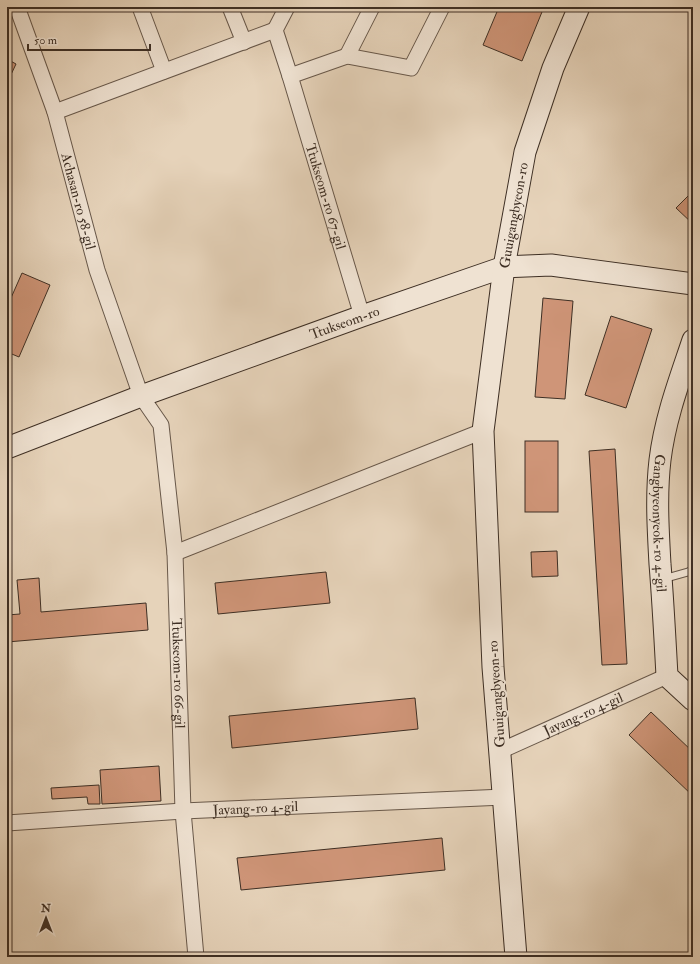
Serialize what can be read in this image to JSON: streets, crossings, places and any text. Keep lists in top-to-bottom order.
{
  "streets": {
    "street": [
      "Ttukseom-ro 67-gil",
      "Achasan-ro 58-gil",
      "Guuigangbyeon-ro",
      "Ttukseom-ro",
      "Gangbyeonyeok-ro 4-gil",
      "Ttukseom-ro 66-gil",
      "Jayang-ro 4-gil"
    ]
  },
  "crossings": [
    ["Ttukseom-ro 67-gil", "Ttukseom-ro"],
    ["Achasan-ro 58-gil", "Ttukseom-ro"],
    ["Achasan-ro 58-gil", "Ttukseom-ro 66-gil"],
    ["Guuigangbyeon-ro", "Ttukseom-ro"],
    ["Guuigangbyeon-ro", "Jayang-ro 4-gil"],
    ["Ttukseom-ro", "Ttukseom-ro 66-gil"],
    ["Gangbyeonyeok-ro 4-gil", "Jayang-ro 4-gil"],
    ["Ttukseom-ro 66-gil", "Jayang-ro 4-gil"]
  ],
  "scale_bar": "50 m",
  "north": "top"
}
